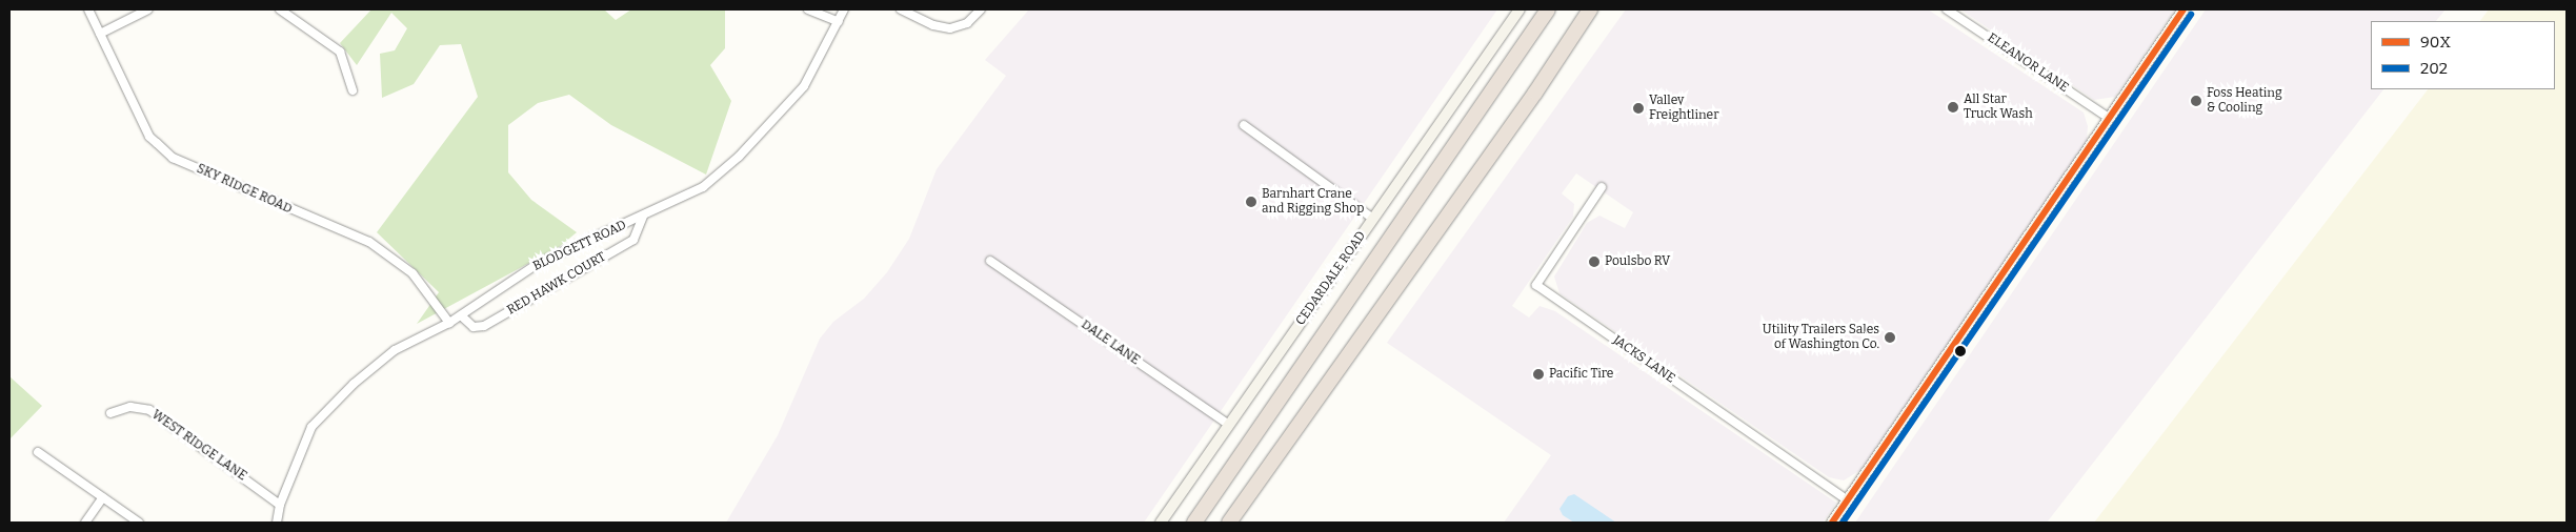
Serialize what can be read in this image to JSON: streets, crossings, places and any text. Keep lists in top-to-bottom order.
{
  "streets": {
    "street": [
      "ELEANOR LANE",
      "SKY RIDGE ROAD",
      "BLODGETT ROAD",
      "CEDARDALE ROAD",
      "RED HAWK COURT",
      "DALE LANE",
      "JACKS LANE",
      "WEST RIDGE LANE"
    ]
  },
  "crossings": [
    ["SKY RIDGE ROAD", "BLODGETT ROAD"],
    ["BLODGETT ROAD", "RED HAWK COURT"],
    ["BLODGETT ROAD", "WEST RIDGE LANE"],
    ["CEDARDALE ROAD", "DALE LANE"]
  ],
  "places": [
    "Foss Heating & Cooling",
    "All Star Truck Wash",
    "Valley Freightliner",
    "Barnhart Crane and Rigging Shop",
    "Poulsbo RV",
    "Utility Trailers Sales of Washington Co.",
    "Pacific Tire"
  ],
  "lines": ["transit line 90X", "transit line 202"],
  "legend": ["90X", "202"]
}
